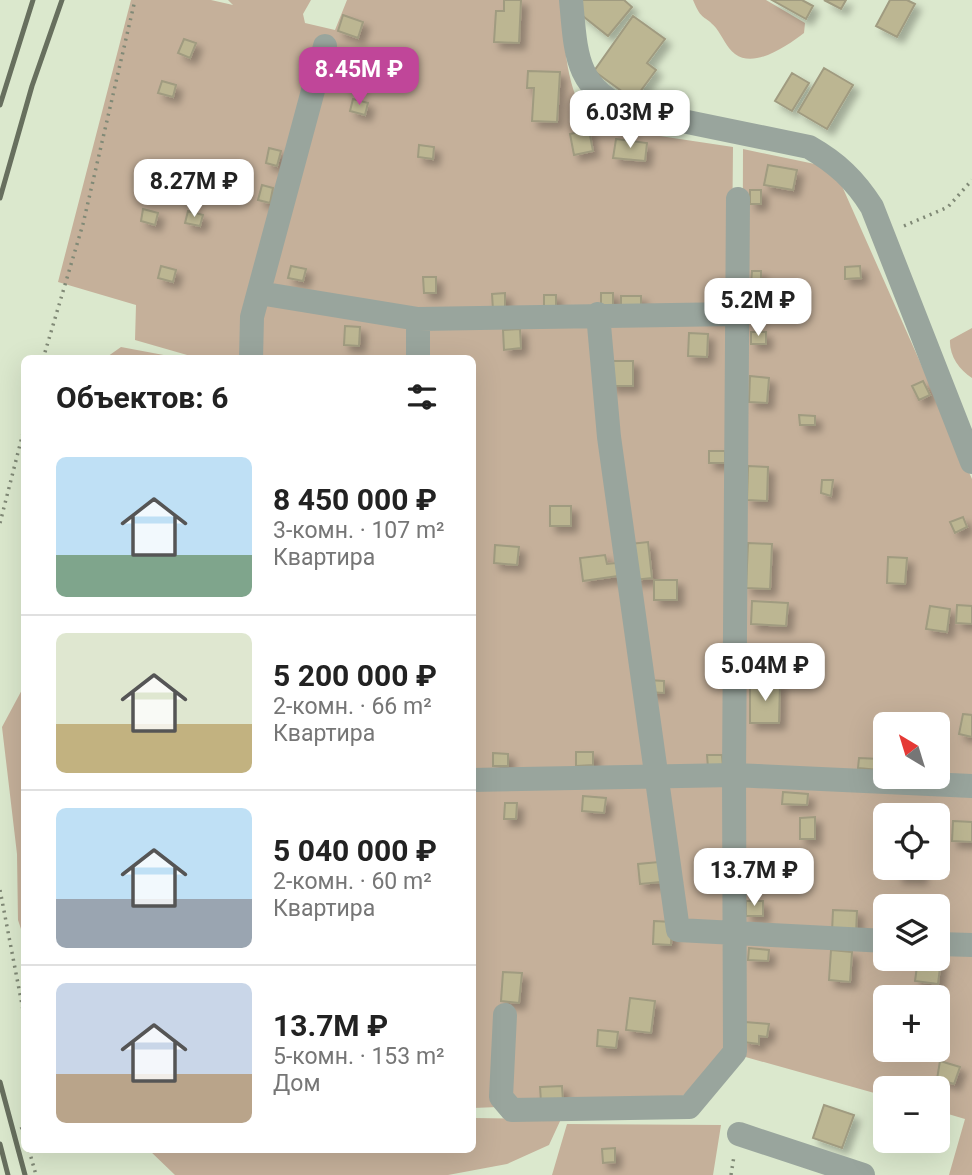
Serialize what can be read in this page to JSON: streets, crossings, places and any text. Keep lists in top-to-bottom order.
{
  "north": "top left",
  "page": {
    "price": [
      "8.45M ₽",
      "6.03M ₽",
      "8.27M ₽",
      "5.2M ₽",
      "5.04M ₽",
      "13.7M ₽"
    ],
    "heading": "Объектов: 6",
    "list": [
      {
        "name": "8 450 000 ₽",
        "note": "3-комн. · 107 m² · Квартира"
      },
      {
        "name": "5 200 000 ₽",
        "note": "2-комн. · 66 m² · Квартира"
      },
      {
        "name": "5 040 000 ₽",
        "note": "2-комн. · 60 m² · Квартира"
      },
      {
        "name": "13.7M ₽",
        "note": "5-комн. · 153 m² · Дом"
      }
    ],
    "map_buttons": ["+", "−"]
  }
}
